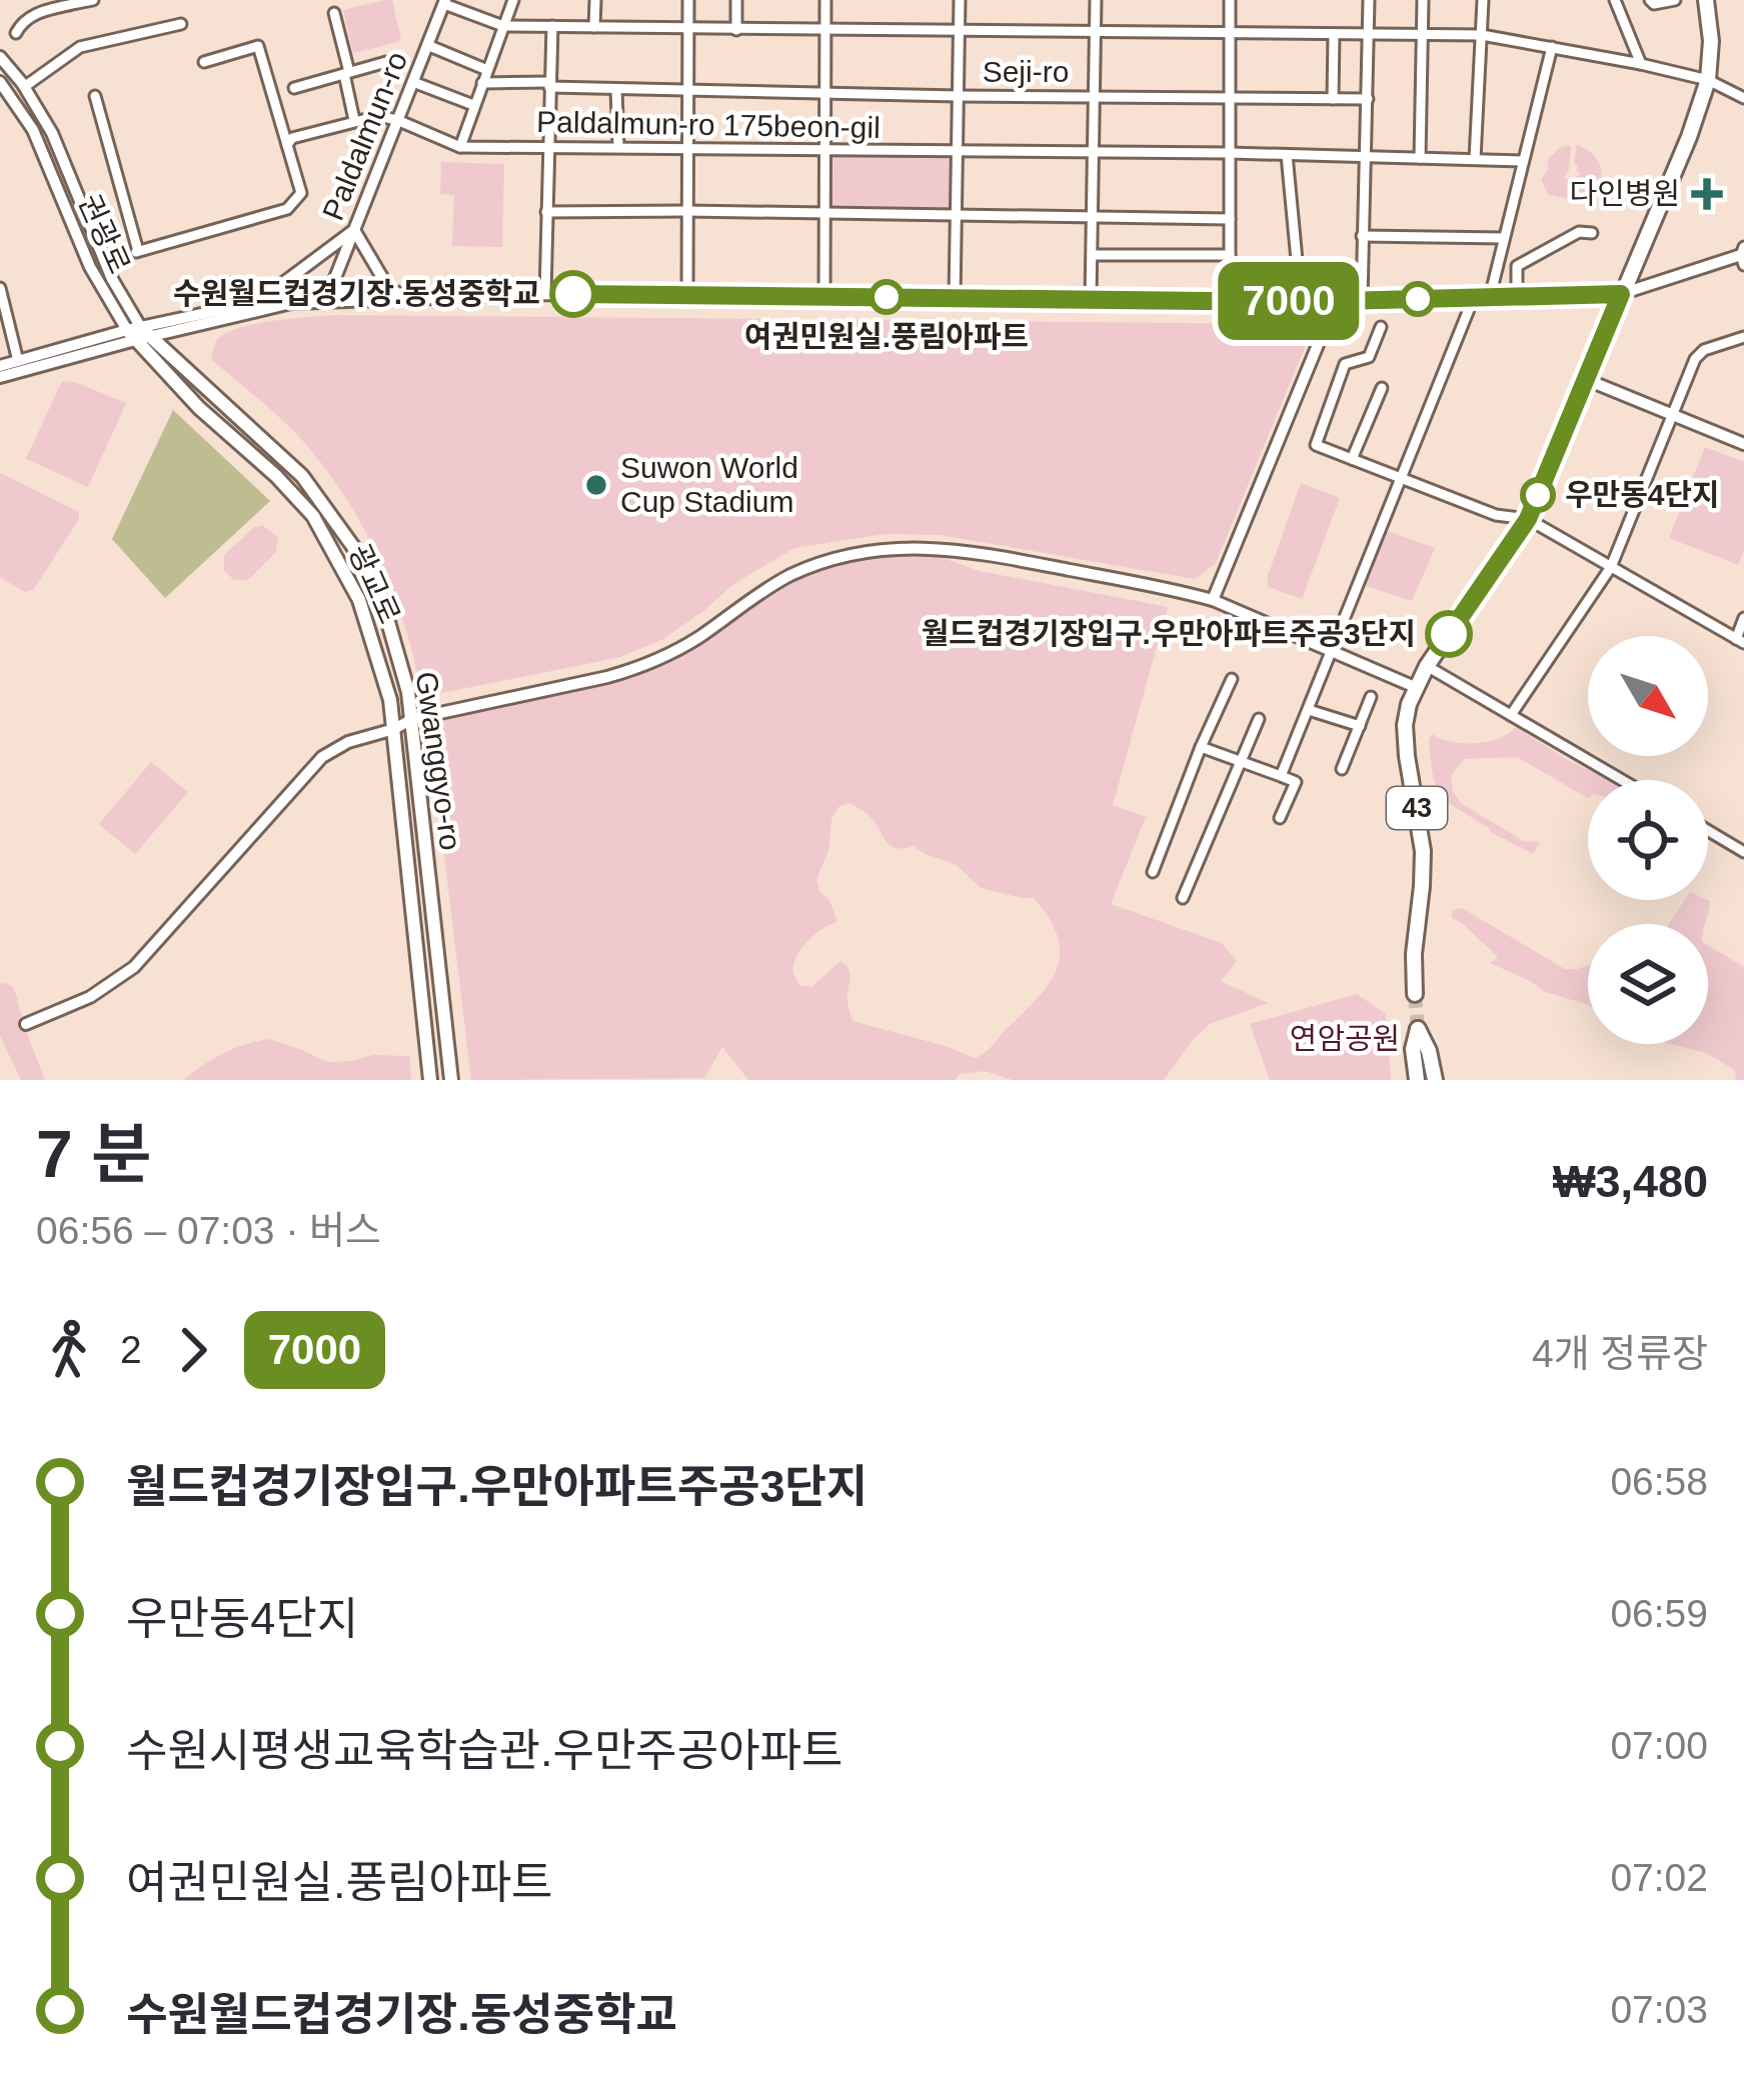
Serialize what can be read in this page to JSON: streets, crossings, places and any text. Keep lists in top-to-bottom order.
{
  "streets": {
    "main road": ["광교로", "Gwanggyo-ro", "43"],
    "street": [
      "Seji-ro",
      "Paldalmun-ro 175beon-gil",
      "Paldalmun-ro",
      "권광로"
    ]
  },
  "crossings": [
    ["Seji-ro", "Paldalmun-ro 175beon-gil"],
    ["Paldalmun-ro 175beon-gil", "Paldalmun-ro"],
    ["권광로", "광교로"],
    ["권광로", "Gwanggyo-ro"],
    ["광교로", "Gwanggyo-ro"]
  ],
  "parks": ["연암공원"],
  "places": {
    "health": ["다인병원"],
    "other": [
      "수원월드컵경기장.동성중학교",
      "여권민원실.풍림아파트",
      "Suwon World Cup Stadium",
      "우만동4단지",
      "월드컵경기장입구.우만아파트주공3단지"
    ]
  },
  "lines": ["bus line 7000"],
  "north": "bottom right",
  "page": {
    "on_map": "7000",
    "heading": ["7 분", "06:56 – 07:03 · 버스", "₩3,480"],
    "legs": ["2", "7000", "4개 정류장"],
    "list": [
      {
        "name": "월드컵경기장입구.우만아파트주공3단지",
        "value": "06:58"
      },
      {
        "name": "우만동4단지",
        "value": "06:59"
      },
      {
        "name": "수원시평생교육학습관.우만주공아파트",
        "value": "07:00"
      },
      {
        "name": "여권민원실.풍림아파트",
        "value": "07:02"
      },
      {
        "name": "수원월드컵경기장.동성중학교",
        "value": "07:03"
      }
    ]
  }
}
